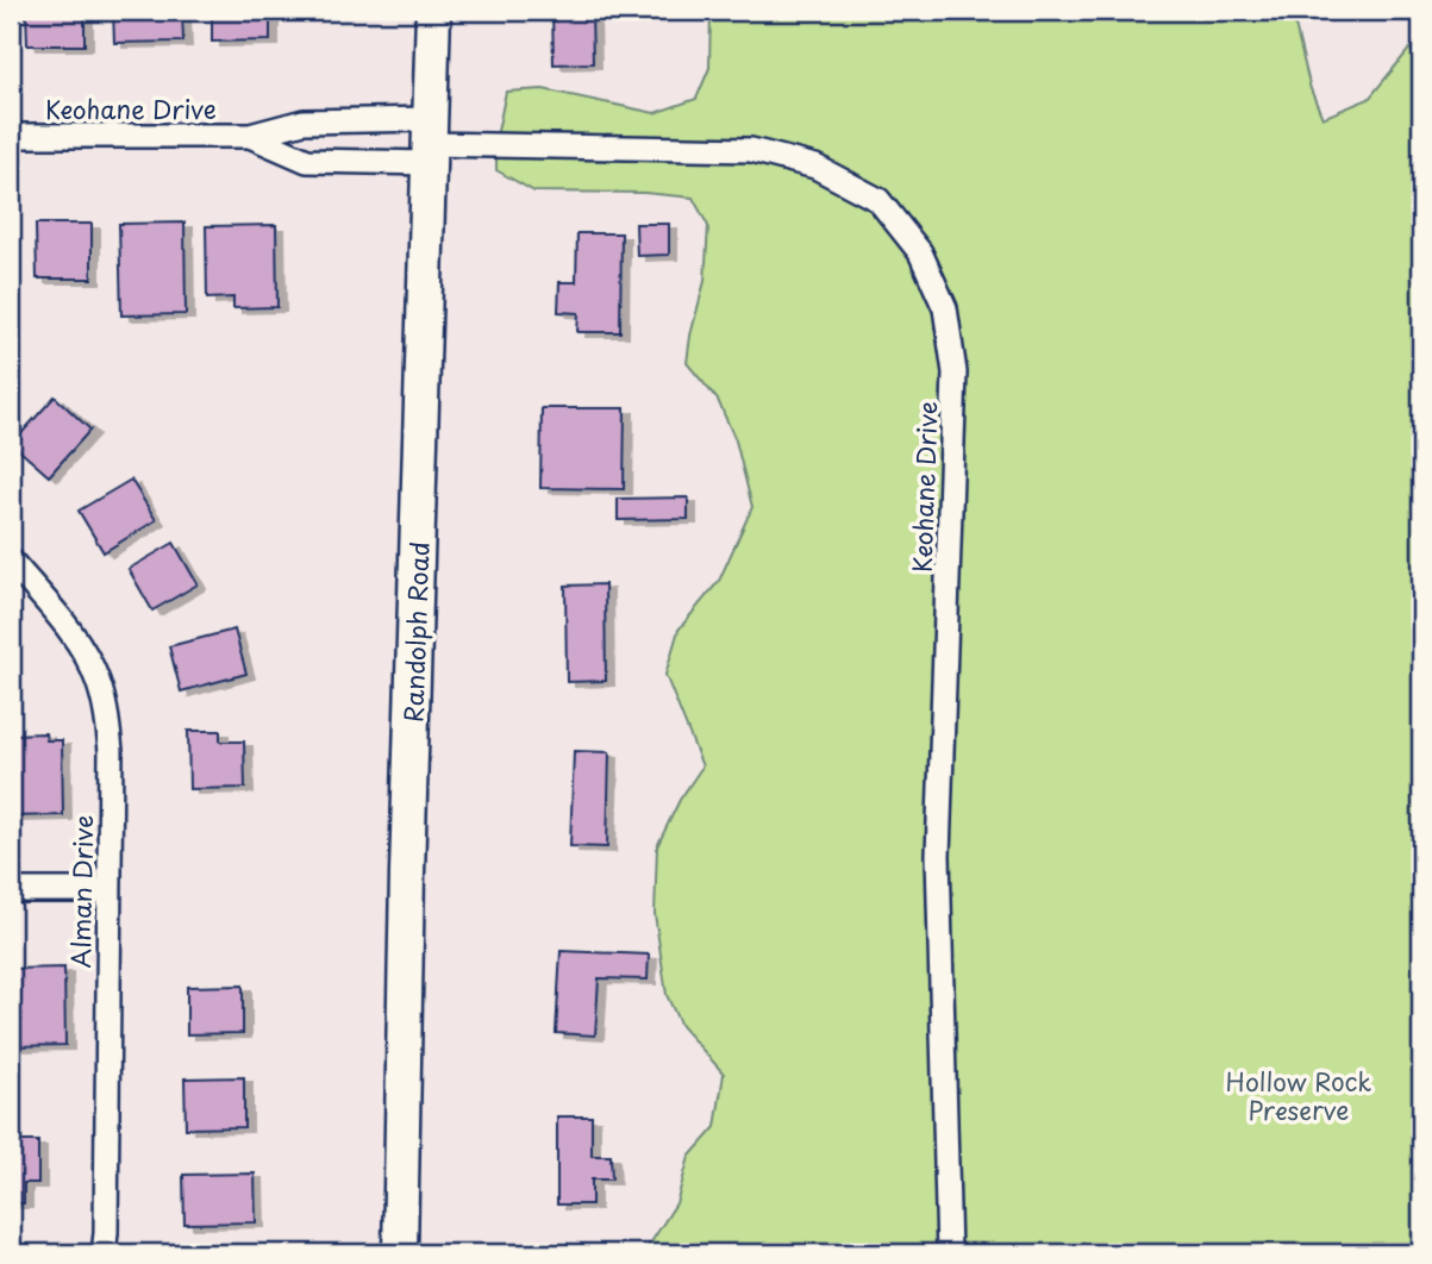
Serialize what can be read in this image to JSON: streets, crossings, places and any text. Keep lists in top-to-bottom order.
{
  "streets": {
    "street": ["Keohane Drive", "Randolph Road", "Alman Drive"]
  },
  "crossings": [
    ["Keohane Drive", "Randolph Road"]
  ],
  "parks": ["Hollow Rock Preserve"]
}
